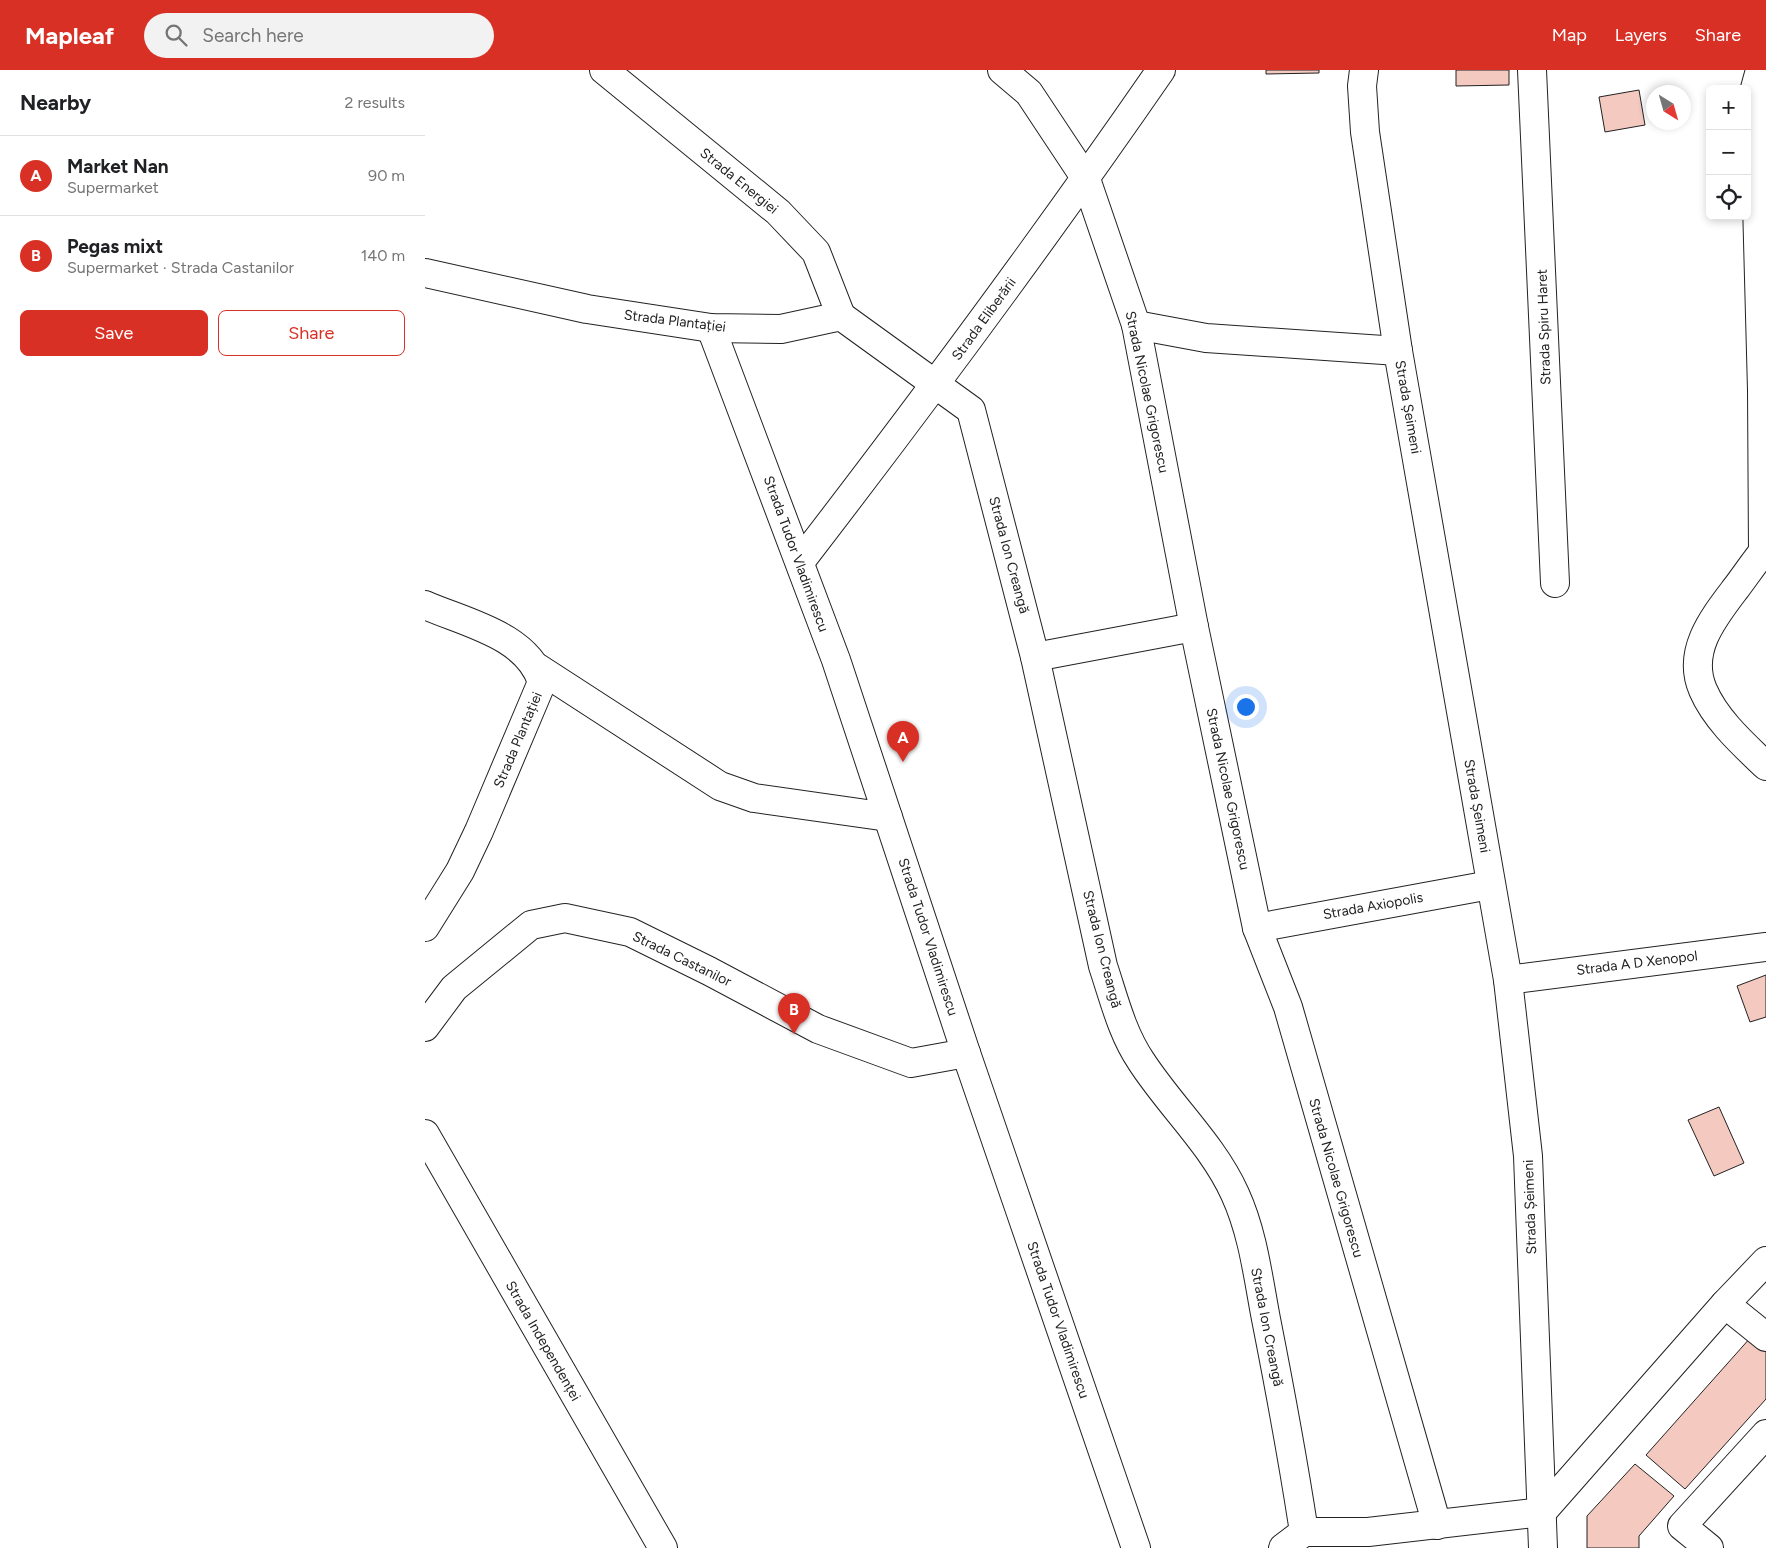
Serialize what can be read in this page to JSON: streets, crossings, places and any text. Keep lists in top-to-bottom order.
{
  "streets": {
    "street": [
      "Strada Energiei",
      "Strada Eliberării",
      "Strada Plantației",
      "Strada Spiru Haret",
      "Strada Nicolae Grigorescu",
      "Strada Șeimeni",
      "Strada Tudor Vladimirescu",
      "Strada Ion Creangă",
      "Strada Axiopolis",
      "Strada Castanilor",
      "Strada A D Xenopol",
      "Strada Independenței"
    ]
  },
  "crossings": [
    ["Strada Energiei", "Strada Plantației"],
    ["Strada Eliberării", "Strada Nicolae Grigorescu"],
    ["Strada Eliberării", "Strada Tudor Vladimirescu"],
    ["Strada Eliberării", "Strada Ion Creangă"],
    ["Strada Plantației", "Strada Tudor Vladimirescu"],
    ["Strada Nicolae Grigorescu", "Strada Axiopolis"],
    ["Strada Șeimeni", "Strada Axiopolis"],
    ["Strada Șeimeni", "Strada A D Xenopol"],
    ["Strada Tudor Vladimirescu", "Strada Castanilor"]
  ],
  "north": "bottom right",
  "page": {
    "header": "Mapleaf",
    "search": "Search here",
    "nav": ["Map", "Layers", "Share"],
    "heading": ["Nearby", "2 results"],
    "map_buttons": ["+", "−"],
    "list": [
      {
        "mark": "A",
        "name": "Market Nan",
        "note": "Supermarket",
        "value": "90 m"
      },
      {
        "mark": "B",
        "name": "Pegas mixt",
        "note": "Supermarket · Strada Castanilor",
        "value": "140 m"
      }
    ],
    "buttons": ["Save", "Share"],
    "pins": ["A", "B"]
  }
}
